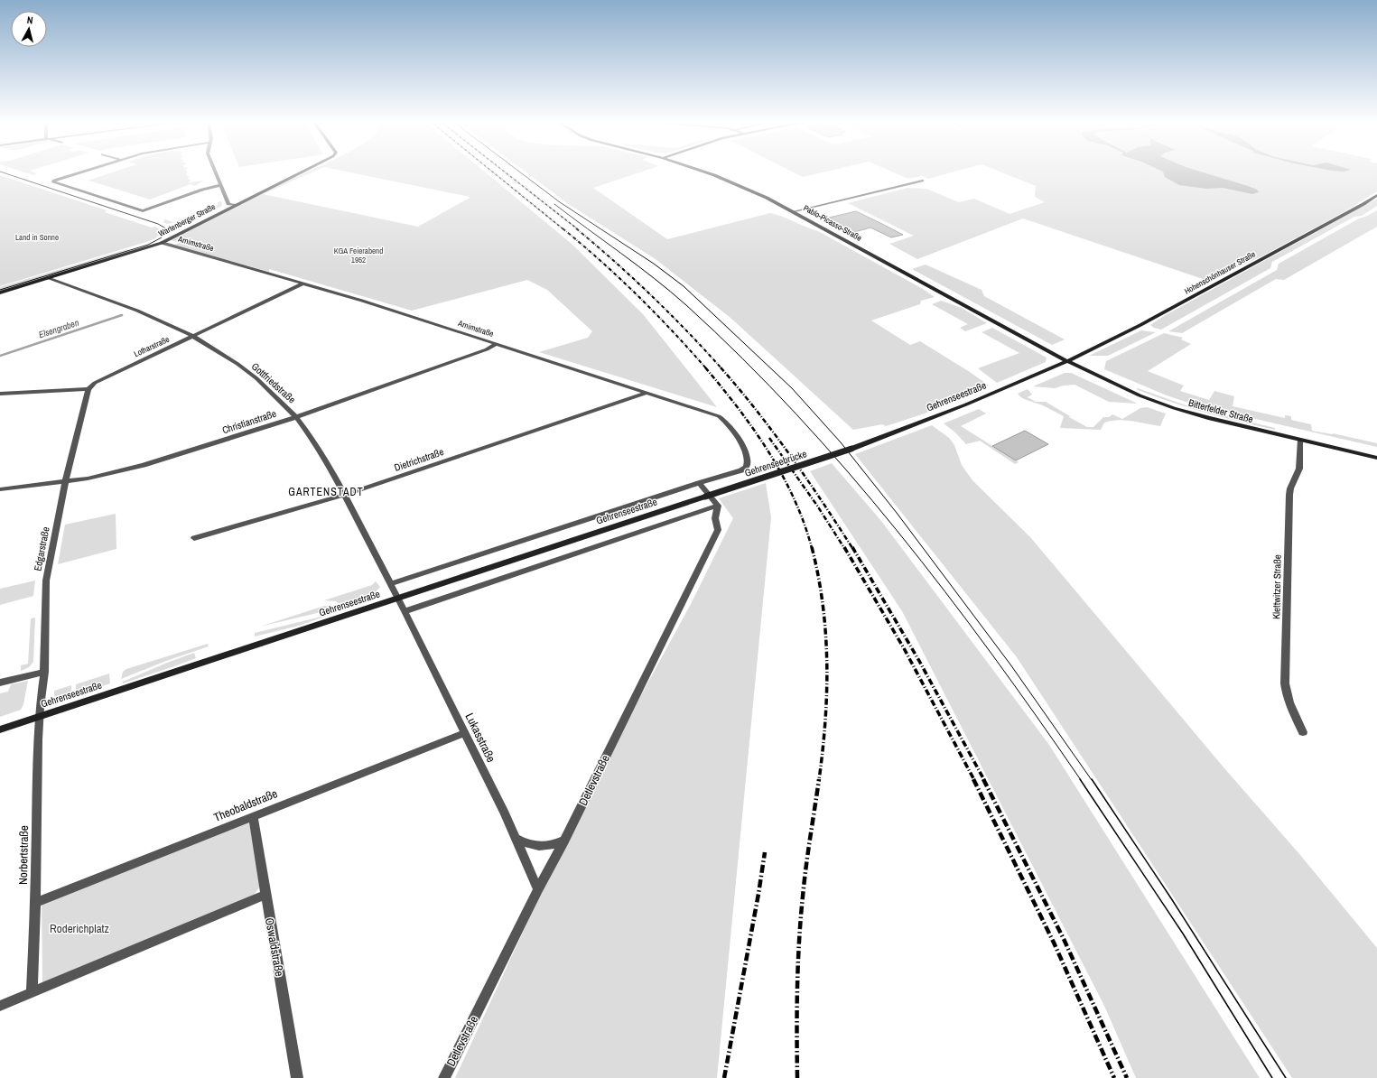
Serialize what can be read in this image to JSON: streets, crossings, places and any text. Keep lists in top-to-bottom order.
{
  "streets": {
    "main road": [
      "Wartenberger Straße",
      "Pablo-Picasso-Straße",
      "Hohenschönhauser Straße",
      "Gehrenseestraße",
      "Bitterfelder Straße",
      "Gehrenseebrücke"
    ],
    "street": [
      "Arnimstraße",
      "Lotharstraße",
      "Gottfriedstraße",
      "Christianstraße",
      "Dietrichstraße",
      "Edgarstraße",
      "Klettwitzer Straße",
      "Lukasstraße",
      "Detlevstraße",
      "Theobaldstraße",
      "Norbertstraße",
      "Oswaldstraße"
    ]
  },
  "crossings": [
    ["Wartenberger Straße", "Arnimstraße"],
    ["Wartenberger Straße", "Gottfriedstraße"],
    ["Pablo-Picasso-Straße", "Hohenschönhauser Straße"],
    ["Pablo-Picasso-Straße", "Gehrenseestraße"],
    ["Pablo-Picasso-Straße", "Bitterfelder Straße"],
    ["Arnimstraße", "Lotharstraße"],
    ["Arnimstraße", "Gehrenseestraße"],
    ["Arnimstraße", "Christianstraße"],
    ["Arnimstraße", "Dietrichstraße"],
    ["Hohenschönhauser Straße", "Gehrenseestraße"],
    ["Hohenschönhauser Straße", "Bitterfelder Straße"],
    ["Lotharstraße", "Gottfriedstraße"],
    ["Lotharstraße", "Edgarstraße"],
    ["Gottfriedstraße", "Gehrenseestraße"],
    ["Gottfriedstraße", "Christianstraße"],
    ["Gottfriedstraße", "Dietrichstraße"],
    ["Gottfriedstraße", "Lukasstraße"],
    ["Gehrenseestraße", "Bitterfelder Straße"],
    ["Gehrenseestraße", "Gehrenseebrücke"],
    ["Gehrenseestraße", "Edgarstraße"],
    ["Gehrenseestraße", "Lukasstraße"],
    ["Gehrenseestraße", "Norbertstraße"],
    ["Bitterfelder Straße", "Klettwitzer Straße"],
    ["Christianstraße", "Edgarstraße"],
    ["Edgarstraße", "Norbertstraße"],
    ["Lukasstraße", "Detlevstraße"],
    ["Lukasstraße", "Theobaldstraße"],
    ["Theobaldstraße", "Norbertstraße"],
    ["Theobaldstraße", "Oswaldstraße"]
  ],
  "districts": ["GARTENSTADT"],
  "water": ["Elsengraben"],
  "parks": ["Land in Sonne", "KGA Feierabend 1952", "Roderichplatz"],
  "north": "top"
}
